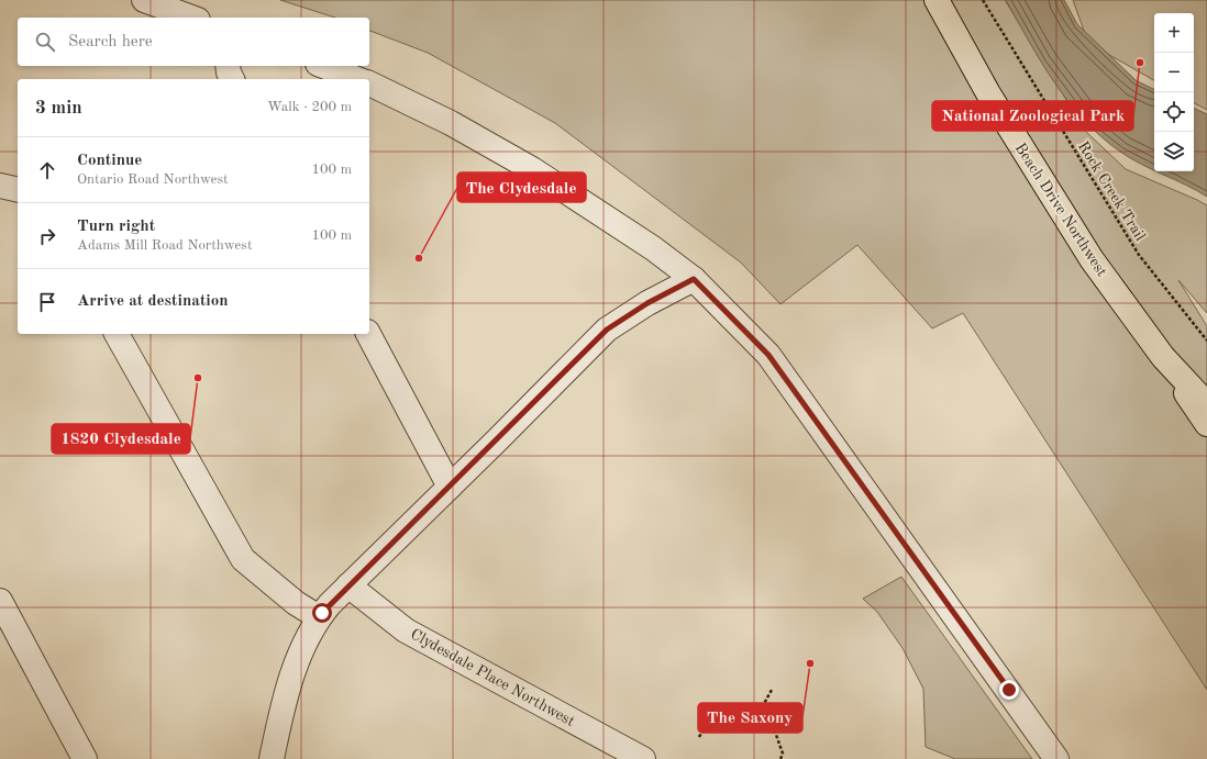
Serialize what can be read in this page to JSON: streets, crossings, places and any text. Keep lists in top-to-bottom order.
{
  "streets": {
    "main road": ["Beach Drive Northwest"],
    "street": ["Clydesdale Place Northwest"],
    "path": ["Rock Creek Trail"]
  },
  "places": [
    "National Zoological Park",
    "The Clydesdale",
    "1820 Clydesdale",
    "The Saxony"
  ],
  "page": {
    "map_buttons": ["+", "−"],
    "search": "Search here",
    "heading": ["3 min", "Walk · 200 m"],
    "list": [
      ["Continue", "Ontario Road Northwest", "100 m"],
      ["Turn right", "Adams Mill Road Northwest", "100 m"],
      "Arrive at destination"
    ]
  }
}
